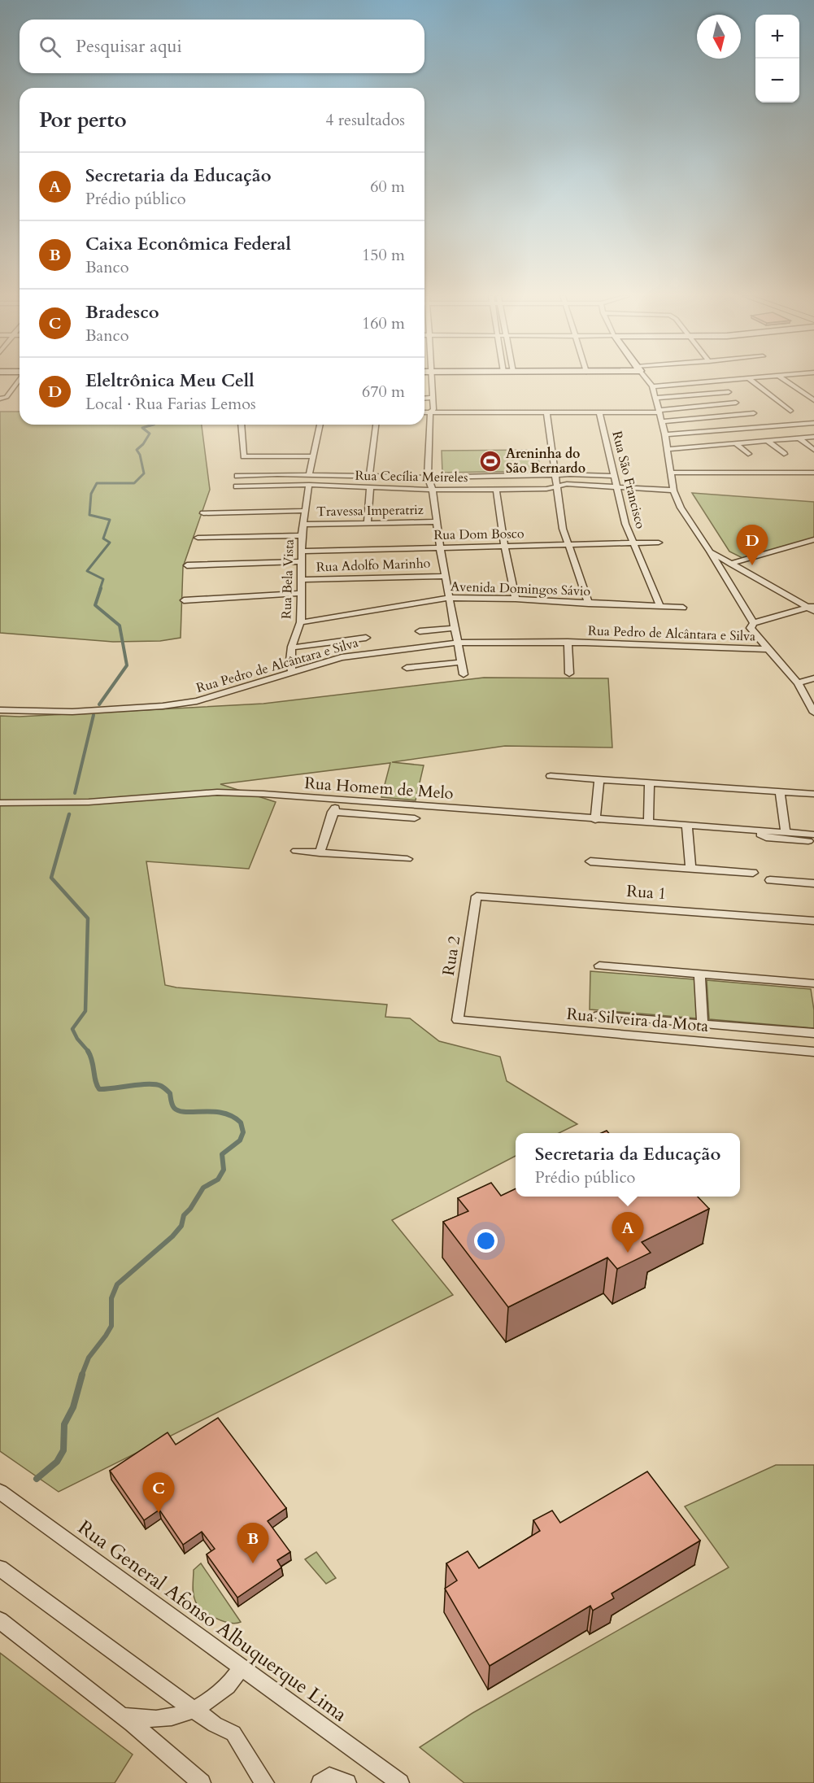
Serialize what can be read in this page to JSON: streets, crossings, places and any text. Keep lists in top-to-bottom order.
{
  "streets": {
    "street": [
      "Rua Cecília Meireles",
      "Rua São Francisco",
      "Travessa Imperatriz",
      "Rua Dom Bosco",
      "Rua Adolfo Marinho",
      "Rua Bela Vista",
      "Avenida Domingos Sávio",
      "Rua Pedro de Alcântara e Silva",
      "Rua Homem de Melo",
      "Rua 1",
      "Rua 2",
      "Rua Silveira da Mota",
      "Rua General Afonso Albuquerque Lima"
    ]
  },
  "crossings": [
    ["Rua Cecília Meireles", "Rua São Francisco"],
    ["Rua Cecília Meireles", "Rua Bela Vista"],
    ["Rua São Francisco", "Rua Dom Bosco"],
    ["Rua São Francisco", "Avenida Domingos Sávio"],
    ["Travessa Imperatriz", "Rua Bela Vista"],
    ["Rua Dom Bosco", "Rua Bela Vista"],
    ["Rua Adolfo Marinho", "Rua Bela Vista"],
    ["Rua Bela Vista", "Avenida Domingos Sávio"],
    ["Rua Bela Vista", "Rua Pedro de Alcântara e Silva"],
    ["Rua 1", "Rua 2"],
    ["Rua 2", "Rua Silveira da Mota"]
  ],
  "places": {
    "sports": ["Areninha do São Bernardo"]
  },
  "north": "bottom",
  "page": {
    "map_buttons": ["+", "−"],
    "search": "Pesquisar aqui",
    "heading": ["Por perto", "4 resultados"],
    "list": [
      {
        "mark": "A",
        "name": "Secretaria da Educação",
        "note": "Prédio público",
        "value": "60 m"
      },
      {
        "mark": "B",
        "name": "Caixa Econômica Federal",
        "note": "Banco",
        "value": "150 m"
      },
      {
        "mark": "C",
        "name": "Bradesco",
        "note": "Banco",
        "value": "160 m"
      },
      {
        "mark": "D",
        "name": "Eleltrônica Meu Cell",
        "note": "Local · Rua Farias Lemos",
        "value": "670 m"
      }
    ],
    "pins": [
      "D",
      "A",
      "C",
      "B"
    ],
    "popup": ["Secretaria da Educação", "Prédio público"]
  }
}
